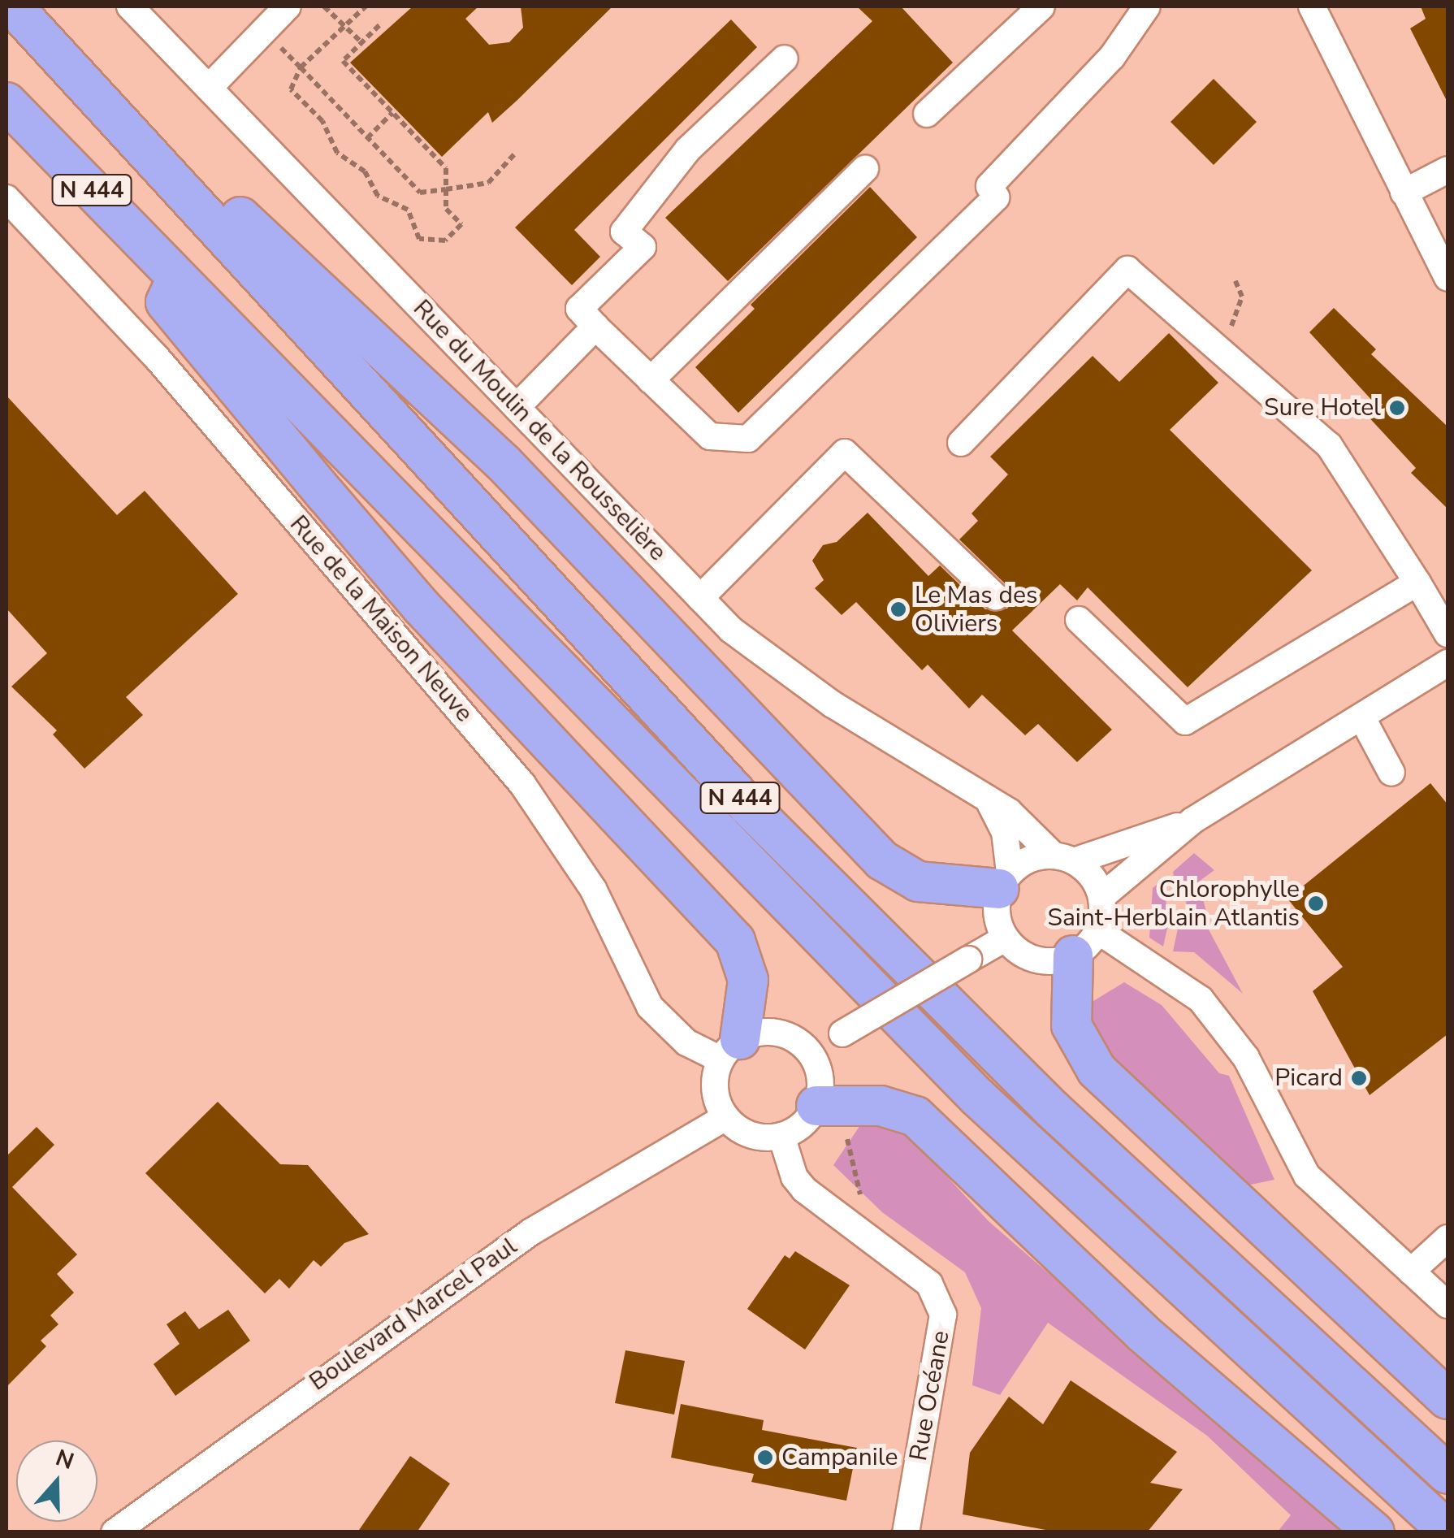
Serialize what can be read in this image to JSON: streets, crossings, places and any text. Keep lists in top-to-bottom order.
{
  "streets": {
    "highway": ["N 444"],
    "street": [
      "Rue du Moulin de la Rousselière",
      "Rue de la Maison Neuve",
      "Boulevard Marcel Paul",
      "Rue Océane"
    ]
  },
  "crossings": [
    ["Rue de la Maison Neuve", "Boulevard Marcel Paul"],
    ["Rue de la Maison Neuve", "Rue Océane"],
    ["Boulevard Marcel Paul", "Rue Océane"]
  ],
  "places": [
    "Sure Hotel",
    "Le Mas des Oliviers",
    "Chlorophylle Saint-Herblain Atlantis",
    "Picard",
    "Campanile"
  ],
  "north": "top"
}
